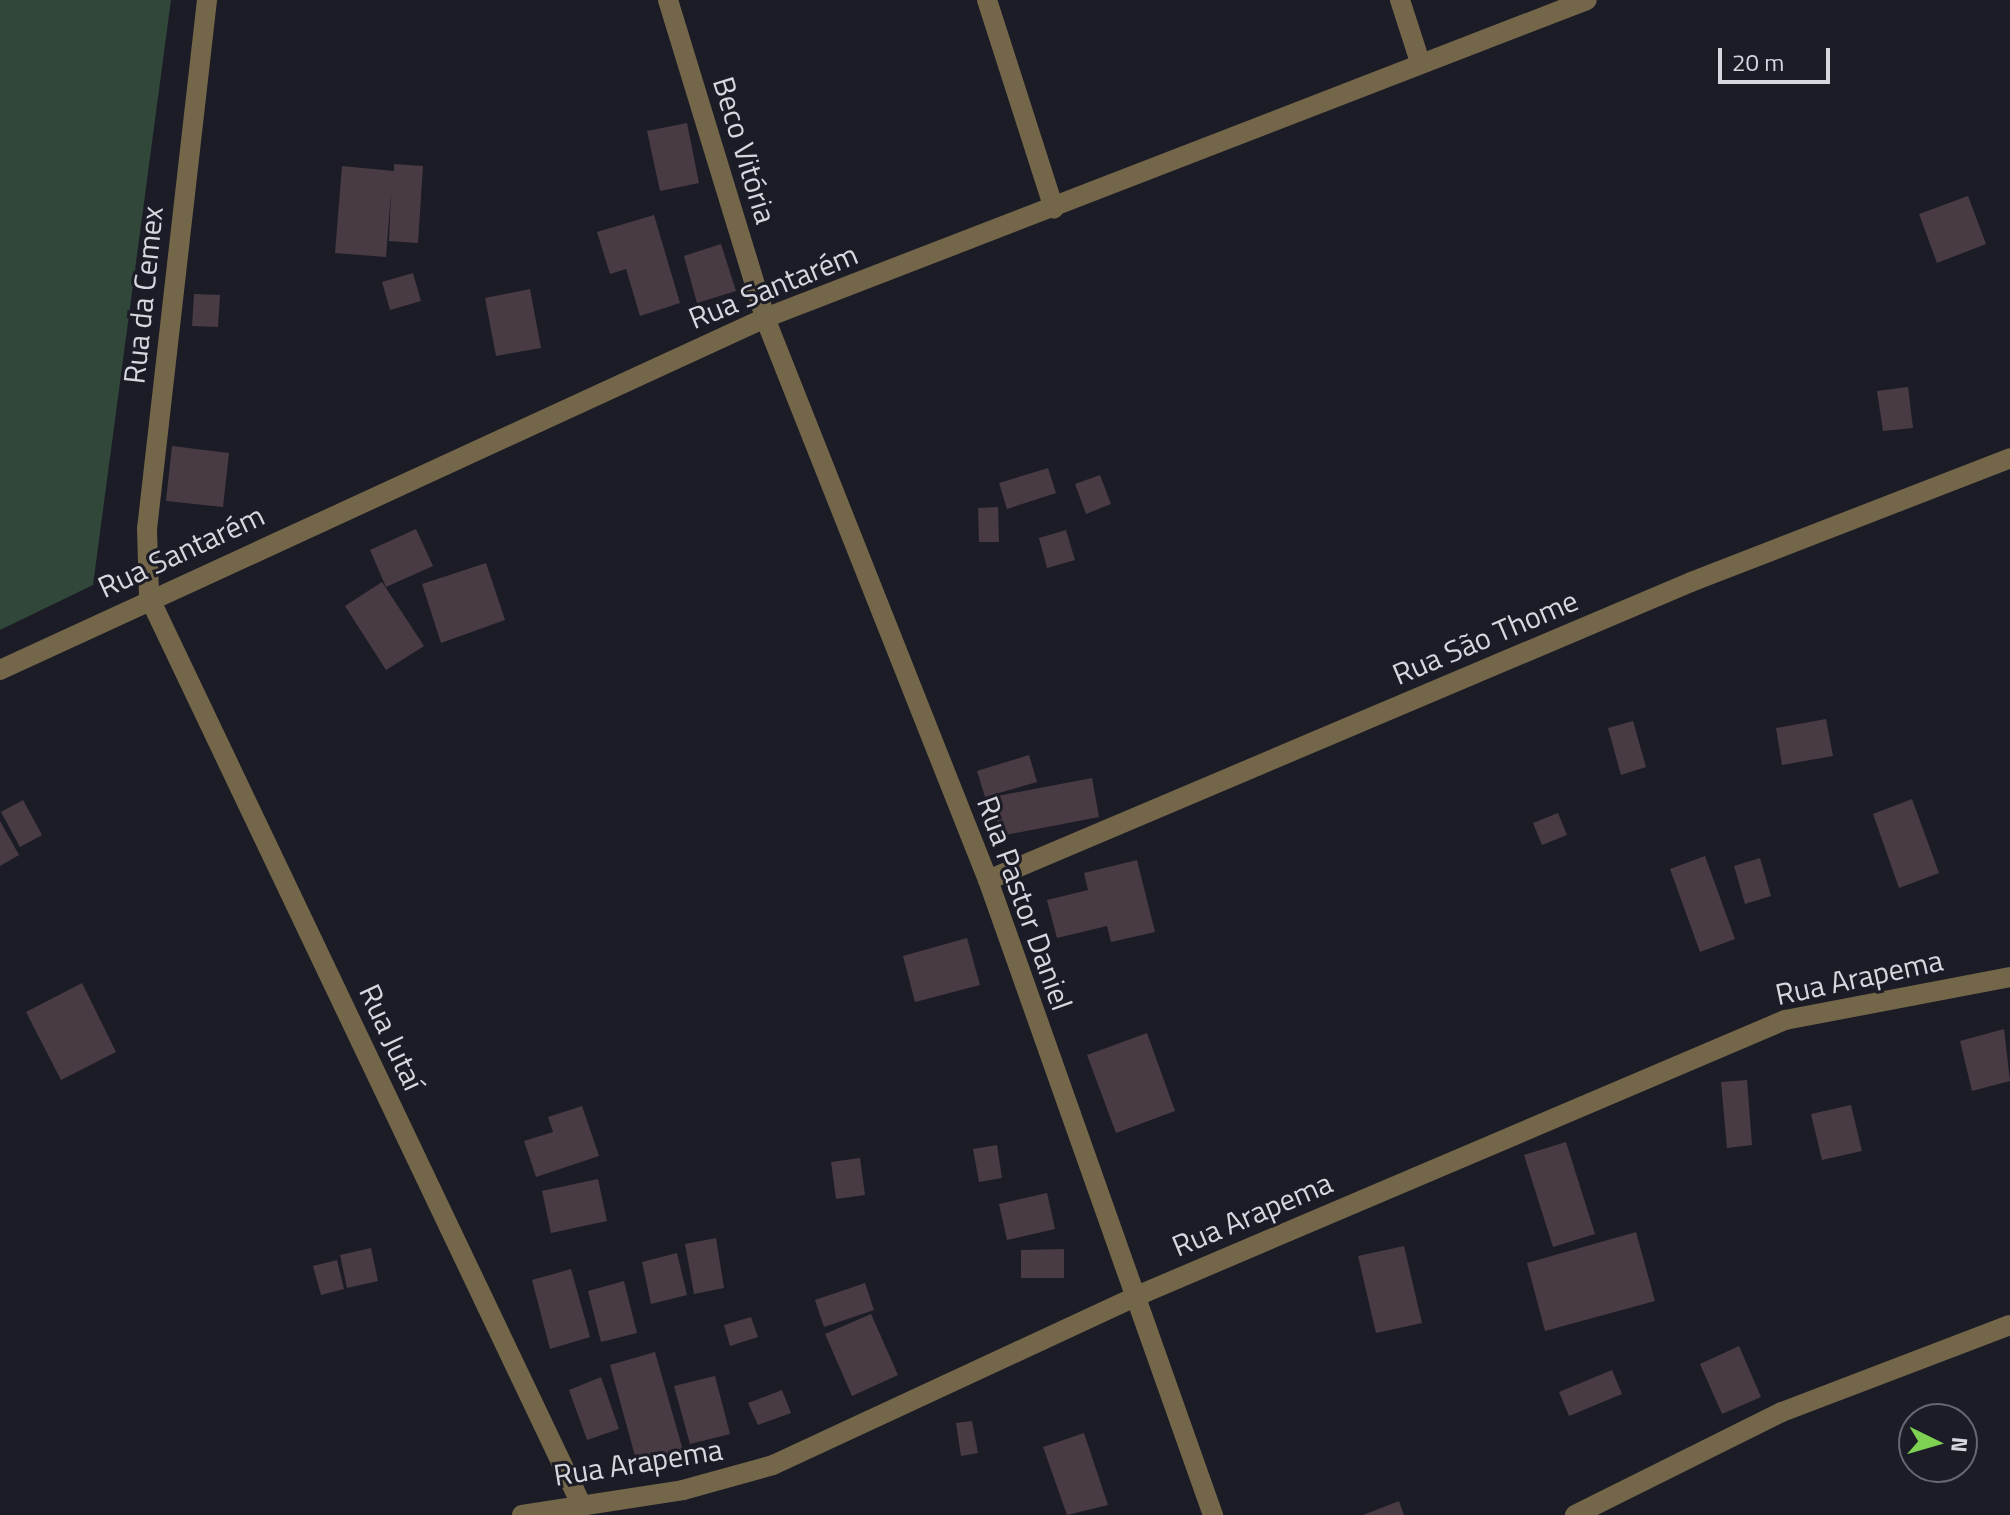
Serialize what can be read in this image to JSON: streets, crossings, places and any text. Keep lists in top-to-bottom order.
{
  "streets": {
    "street": [
      "Beco Vitória",
      "Rua Santarém",
      "Rua da Cemex",
      "Rua São Thome",
      "Rua Pastor Daniel",
      "Rua Arapema",
      "Rua Jutaí"
    ]
  },
  "crossings": [
    ["Beco Vitória", "Rua Santarém"],
    ["Beco Vitória", "Rua Pastor Daniel"],
    ["Rua Santarém", "Rua da Cemex"],
    ["Rua Santarém", "Rua Pastor Daniel"],
    ["Rua Santarém", "Rua Jutaí"],
    ["Rua da Cemex", "Rua Jutaí"],
    ["Rua São Thome", "Rua Pastor Daniel"],
    ["Rua Pastor Daniel", "Rua Arapema"],
    ["Rua Arapema", "Rua Jutaí"]
  ],
  "scale_bar": "20 m",
  "north": "right"
}
